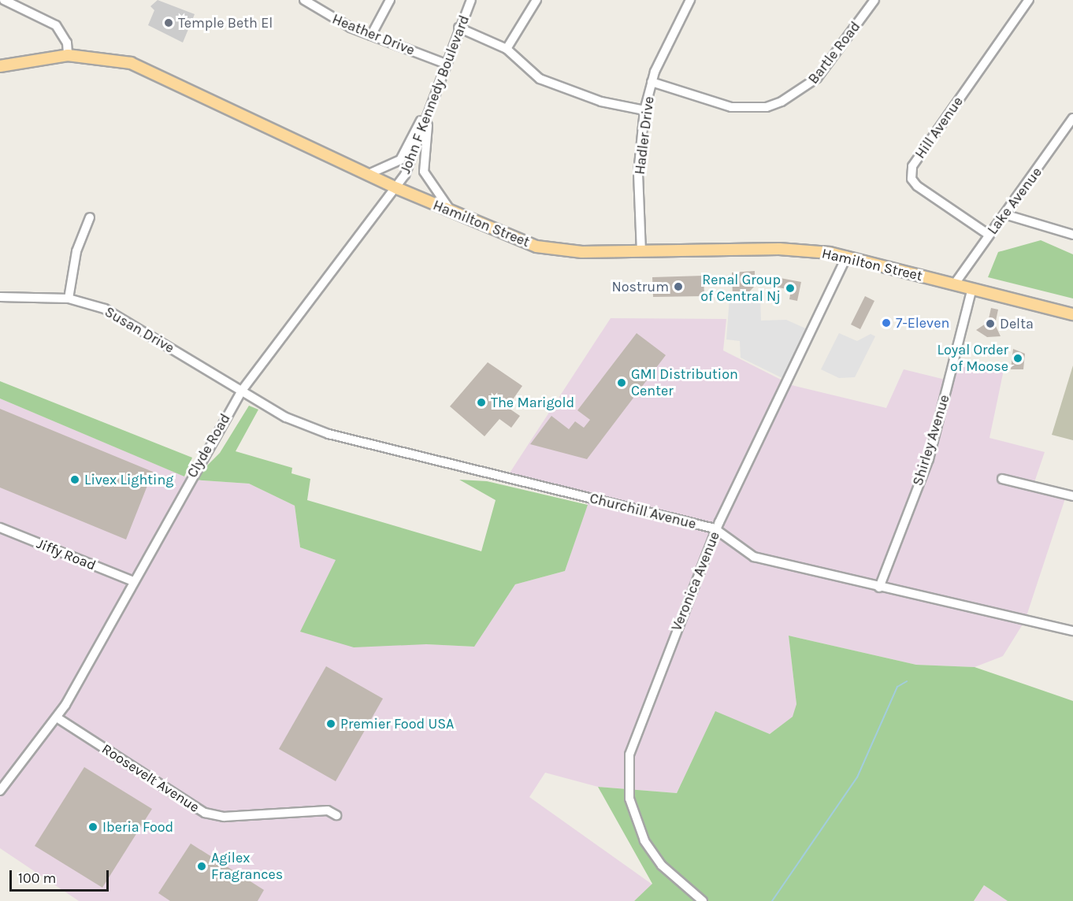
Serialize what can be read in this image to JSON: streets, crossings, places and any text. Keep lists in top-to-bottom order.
{
  "streets": {
    "main road": ["Hamilton Street"],
    "street": [
      "Heather Drive",
      "Bartle Road",
      "John F Kennedy Boulevard",
      "Hill Avenue",
      "Hadler Drive",
      "Lake Avenue",
      "Susan Drive",
      "Shirley Avenue",
      "Clyde Road",
      "Churchill Avenue",
      "Jiffy Road",
      "Veronica Avenue",
      "Roosevelt Avenue"
    ]
  },
  "crossings": [
    ["Heather Drive", "John F Kennedy Boulevard"],
    ["Bartle Road", "Hadler Drive"],
    ["John F Kennedy Boulevard", "Hamilton Street"],
    ["John F Kennedy Boulevard", "Clyde Road"],
    ["Hill Avenue", "Lake Avenue"],
    ["Hadler Drive", "Hamilton Street"],
    ["Lake Avenue", "Hamilton Street"],
    ["Hamilton Street", "Shirley Avenue"],
    ["Hamilton Street", "Clyde Road"],
    ["Hamilton Street", "Veronica Avenue"],
    ["Susan Drive", "Clyde Road"],
    ["Susan Drive", "Churchill Avenue"],
    ["Shirley Avenue", "Churchill Avenue"],
    ["Clyde Road", "Churchill Avenue"],
    ["Clyde Road", "Jiffy Road"],
    ["Clyde Road", "Roosevelt Avenue"],
    ["Churchill Avenue", "Veronica Avenue"]
  ],
  "places": [
    "Temple Beth El",
    "Nostrum",
    "Renal Group of Central Nj",
    "7-Eleven",
    "Delta",
    "Loyal Order of Moose",
    "GMI Distribution Center",
    "The Marigold",
    "Livex Lighting",
    "Premier Food USA",
    "Iberia Food",
    "Agilex Fragrances"
  ],
  "scale_bar": "100 m"
}
